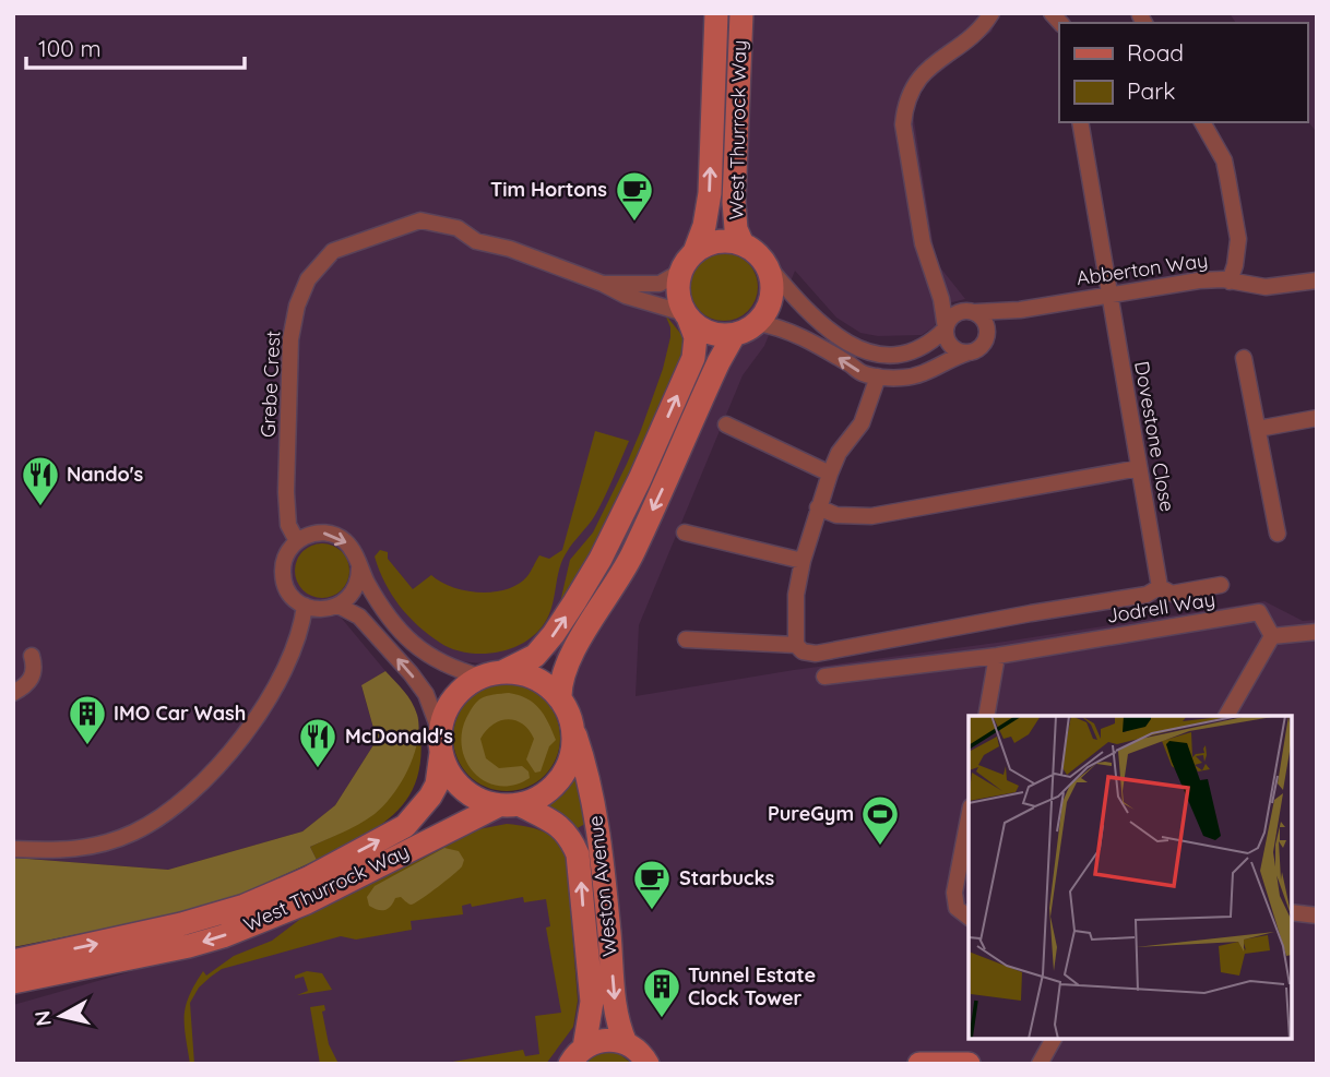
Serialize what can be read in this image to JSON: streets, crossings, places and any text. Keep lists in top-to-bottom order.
{
  "streets": {
    "main road": ["West Thurrock Way", "Weston Avenue"],
    "street": [
      "Abberton Way",
      "Grebe Crest",
      "Dovestone Close",
      "Jodrell Way"
    ]
  },
  "crossings": [
    ["West Thurrock Way", "Grebe Crest"],
    ["West Thurrock Way", "Weston Avenue"],
    ["Abberton Way", "Dovestone Close"]
  ],
  "places": {
    "cafe": ["Tim Hortons", "Starbucks"],
    "restaurant": ["Nando's", "McDonald's"],
    "building": ["IMO Car Wash", "Tunnel Estate Clock Tower"],
    "sports": ["PureGym"]
  },
  "legend": ["Road", "Park"],
  "scale_bar": "100 m",
  "north": "left"
}
